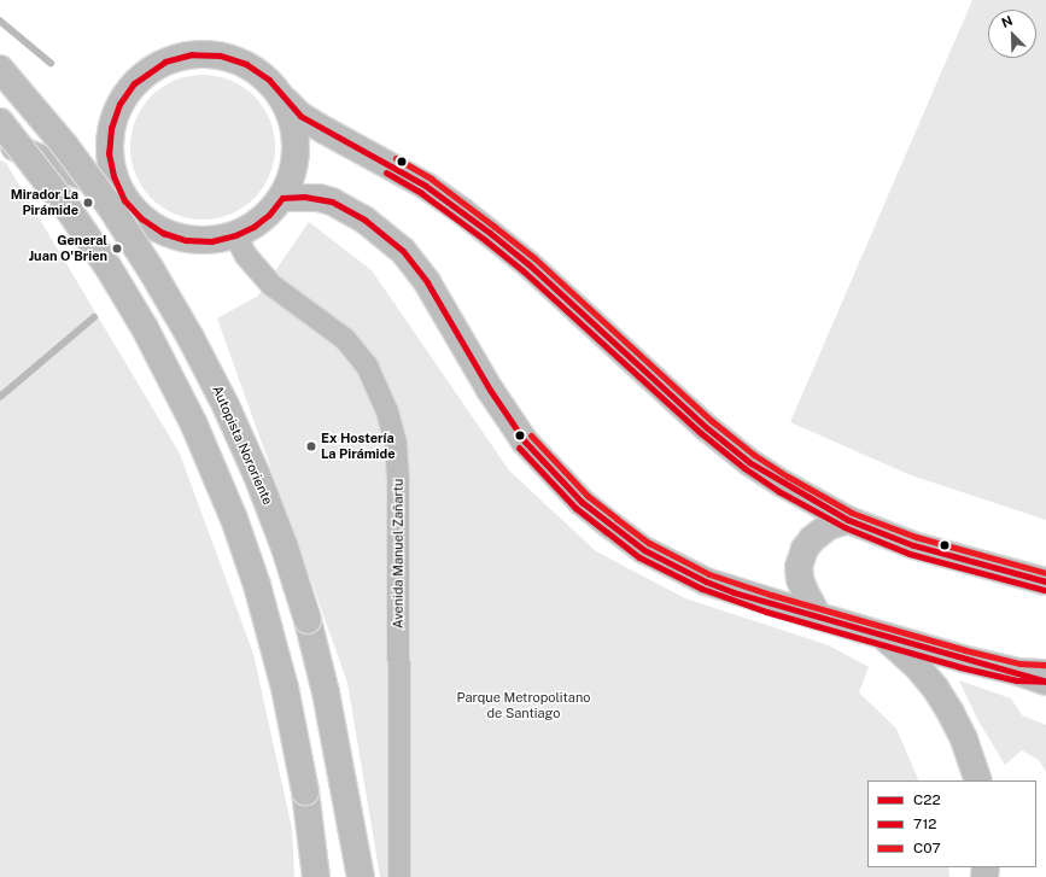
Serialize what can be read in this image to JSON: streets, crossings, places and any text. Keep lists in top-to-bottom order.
{
  "streets": {
    "main road": ["Autopista Nororiente"],
    "street": ["Avenida Manuel Zañartu"]
  },
  "parks": ["Parque Metropolitano de Santiago"],
  "places": ["Mirador La Pirámide", "General Juan O'Brien", "Ex Hostería La Pirámide"],
  "lines": ["transit line C22", "transit line C07", "transit line 712"],
  "legend": ["C22", "712", "C07"],
  "north": "top left"
}
